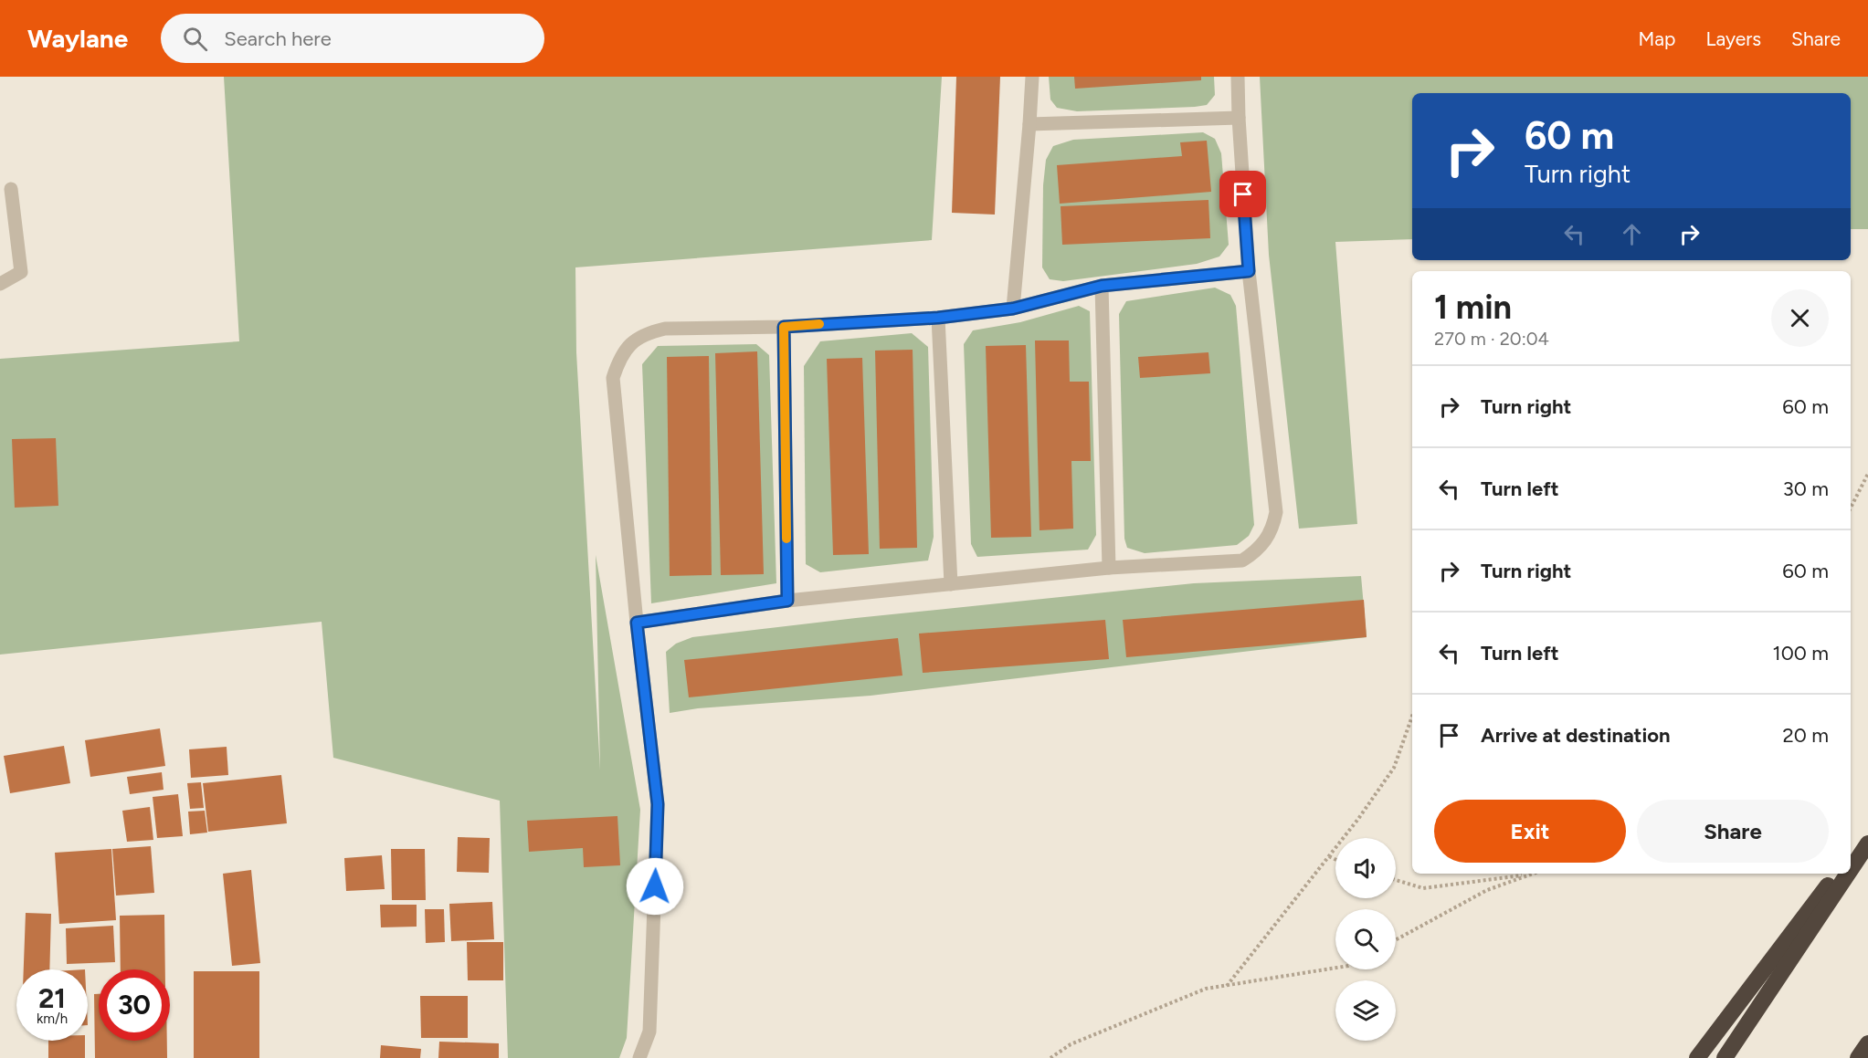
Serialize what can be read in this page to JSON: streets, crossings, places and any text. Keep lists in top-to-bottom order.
{
  "page": {
    "header": "Waylane",
    "search": "Search here",
    "nav": ["Map", "Layers", "Share"],
    "turn": ["60 m", "Turn right"],
    "heading": ["1 min", "270 m · 20:04"],
    "list": [
      {
        "name": "Turn right",
        "value": "60 m"
      },
      {
        "name": "Turn left",
        "value": "30 m"
      },
      {
        "name": "Turn right",
        "value": "60 m"
      },
      {
        "name": "Turn left",
        "value": "100 m"
      },
      {
        "name": "Arrive at destination",
        "value": "20 m"
      }
    ],
    "buttons": ["Exit", "Share"],
    "speed": "21 km/h",
    "limit": "30"
  }
}
